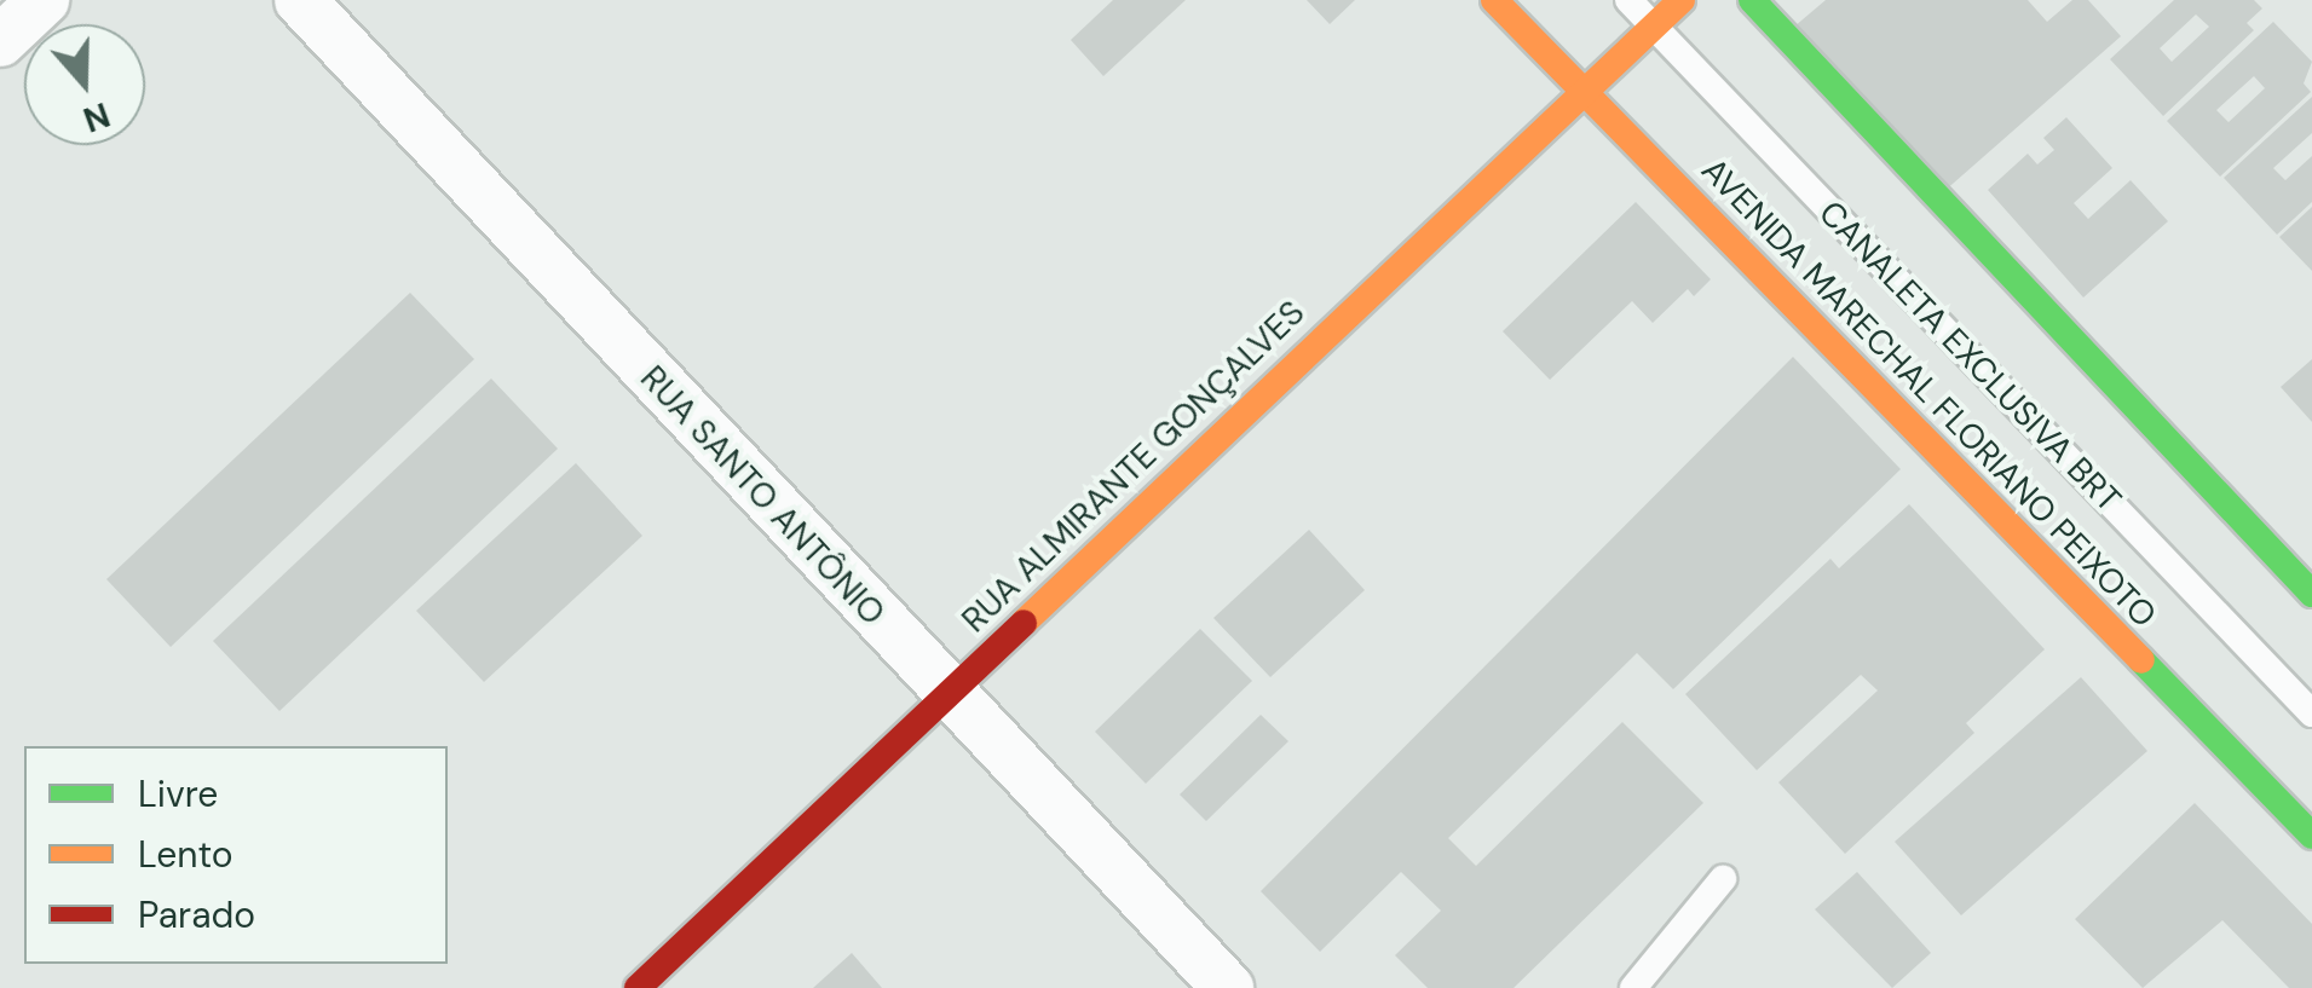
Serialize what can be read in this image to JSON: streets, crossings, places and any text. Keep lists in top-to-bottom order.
{
  "streets": {
    "street": ["AVENIDA MARECHAL FLORIANO PEIXOTO", "RUA ALMIRANTE GONÇALVES", "RUA SANTO ANTÔNIO"],
    "lane": ["CANALETA EXCLUSIVA BRT"]
  },
  "crossings": [
    ["CANALETA EXCLUSIVA BRT", "RUA ALMIRANTE GONÇALVES"],
    ["AVENIDA MARECHAL FLORIANO PEIXOTO", "RUA ALMIRANTE GONÇALVES"],
    ["RUA ALMIRANTE GONÇALVES", "RUA SANTO ANTÔNIO"]
  ],
  "legend": ["Livre", "Lento", "Parado"],
  "north": "bottom"
}
